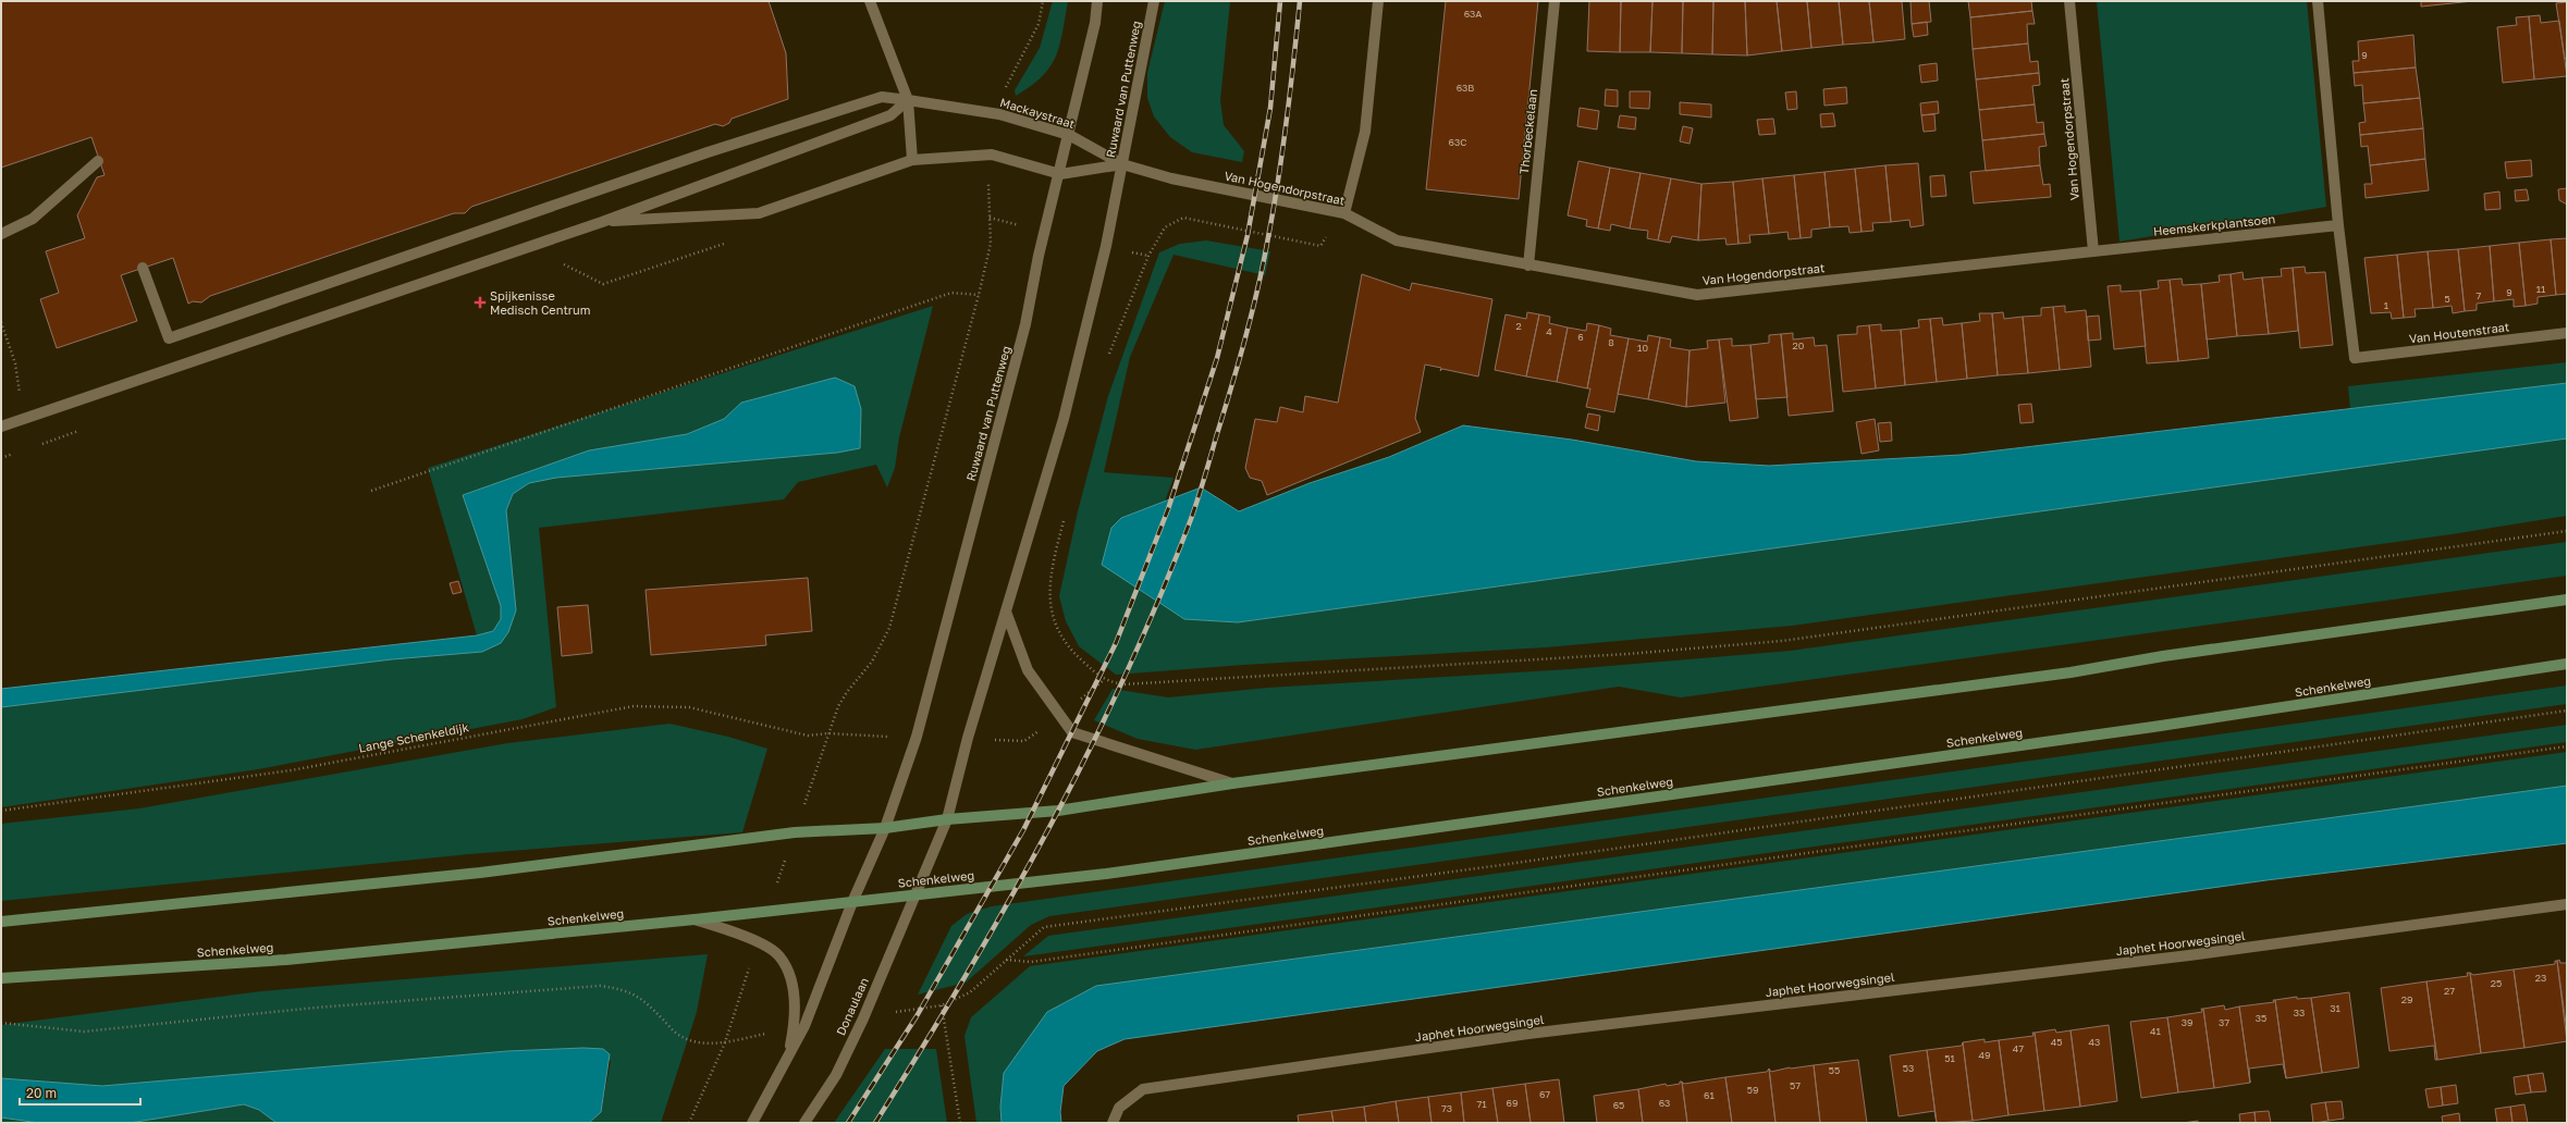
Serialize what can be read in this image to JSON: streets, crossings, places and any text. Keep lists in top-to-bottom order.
{
  "streets": {
    "main road": ["Schenkelweg"],
    "street": [
      "Ruwaard van Puttenweg",
      "Mackaystraat",
      "Thorbeckelaan",
      "Van Hogendorpstraat",
      "Heemskerkplantsoen",
      "Van Houtenstraat",
      "Japhet Hoorwegsingel",
      "Donaulaan"
    ],
    "path": ["Lange Schenkeldijk"]
  },
  "crossings": [
    ["Ruwaard van Puttenweg", "Mackaystraat"],
    ["Ruwaard van Puttenweg", "Van Hogendorpstraat"],
    ["Ruwaard van Puttenweg", "Schenkelweg"],
    ["Ruwaard van Puttenweg", "Donaulaan"],
    ["Mackaystraat", "Van Hogendorpstraat"],
    ["Thorbeckelaan", "Van Hogendorpstraat"],
    ["Van Hogendorpstraat", "Heemskerkplantsoen"],
    ["Heemskerkplantsoen", "Van Houtenstraat"],
    ["Schenkelweg", "Donaulaan"]
  ],
  "places": {
    "health": ["Spijkenisse Medisch Centrum"]
  },
  "house_numbers": [
    "63A",
    "9",
    "63B",
    "63C",
    "11",
    "9",
    "7",
    "5",
    "1",
    "2",
    "4",
    "6",
    "8",
    "20",
    "10",
    "23",
    "25",
    "27",
    "29",
    "31",
    "33",
    "35",
    "39",
    "37",
    "41",
    "45",
    "43",
    "47",
    "49",
    "51",
    "53",
    "55",
    "57",
    "59",
    "67",
    "61",
    "69",
    "63",
    "71",
    "65",
    "73"
  ],
  "scale_bar": "20 m"
}
